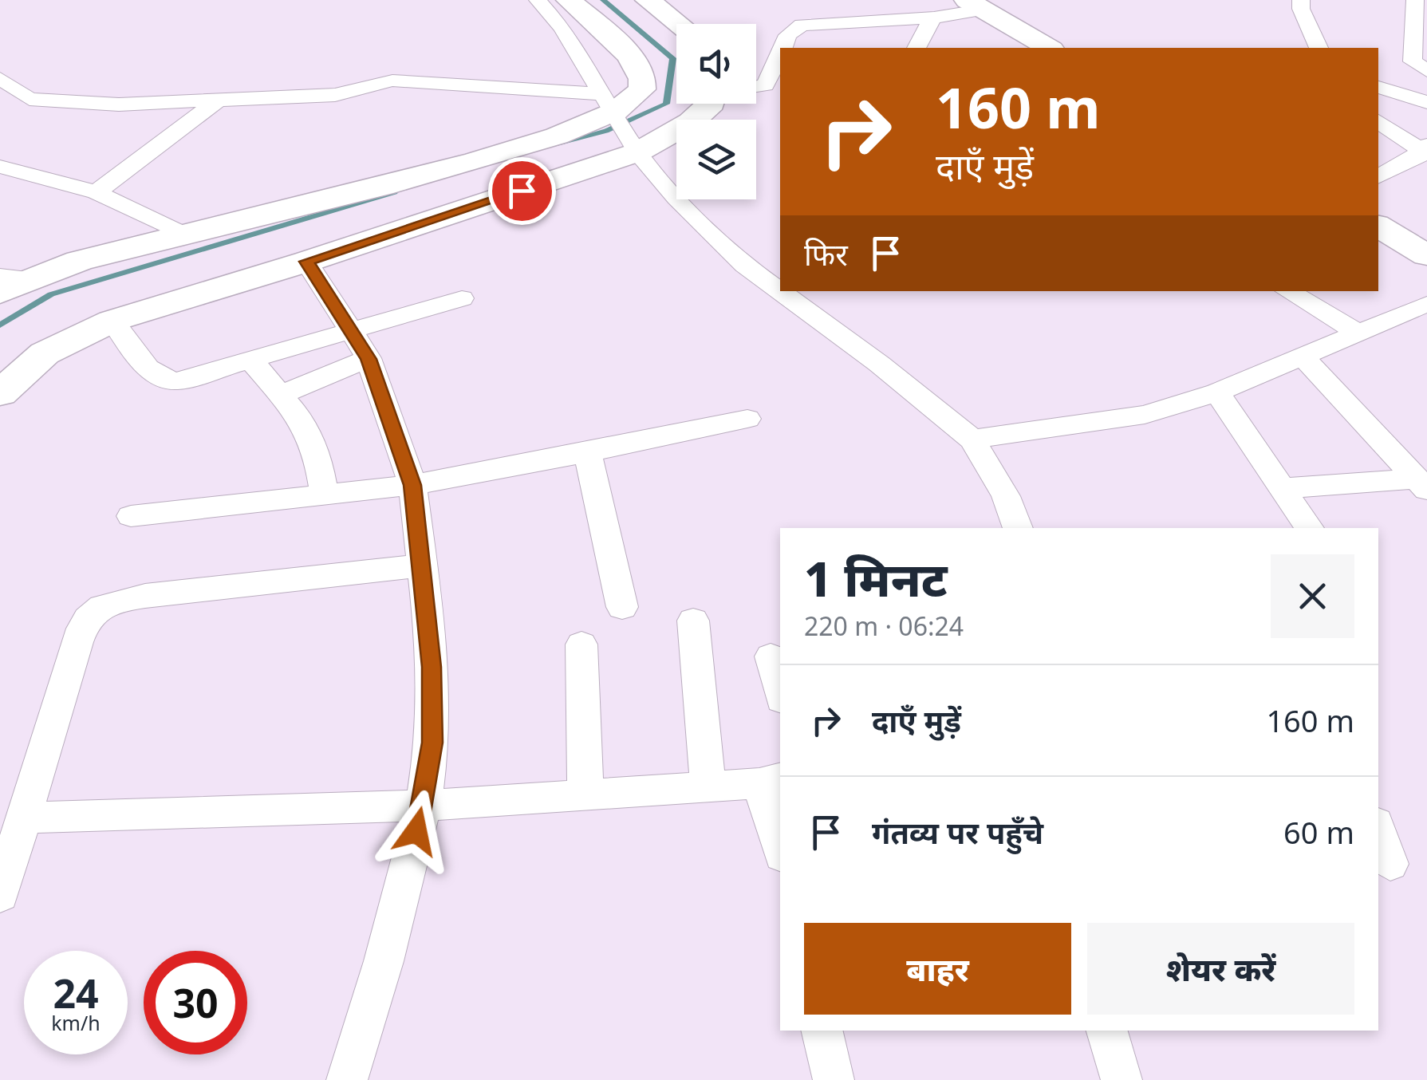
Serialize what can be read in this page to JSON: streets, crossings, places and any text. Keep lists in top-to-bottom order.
{
  "page": {
    "turn": ["160 m", "दाएँ मुड़ें"],
    "then": "फिर",
    "heading": ["1 मिनट", "220 m · 06:24"],
    "list": [
      {
        "name": "दाएँ मुड़ें",
        "value": "160 m"
      },
      {
        "name": "गंतव्य पर पहुँचे",
        "value": "60 m"
      }
    ],
    "buttons": ["बाहर", "शेयर करें"],
    "speed": "24 km/h",
    "limit": "30"
  }
}
